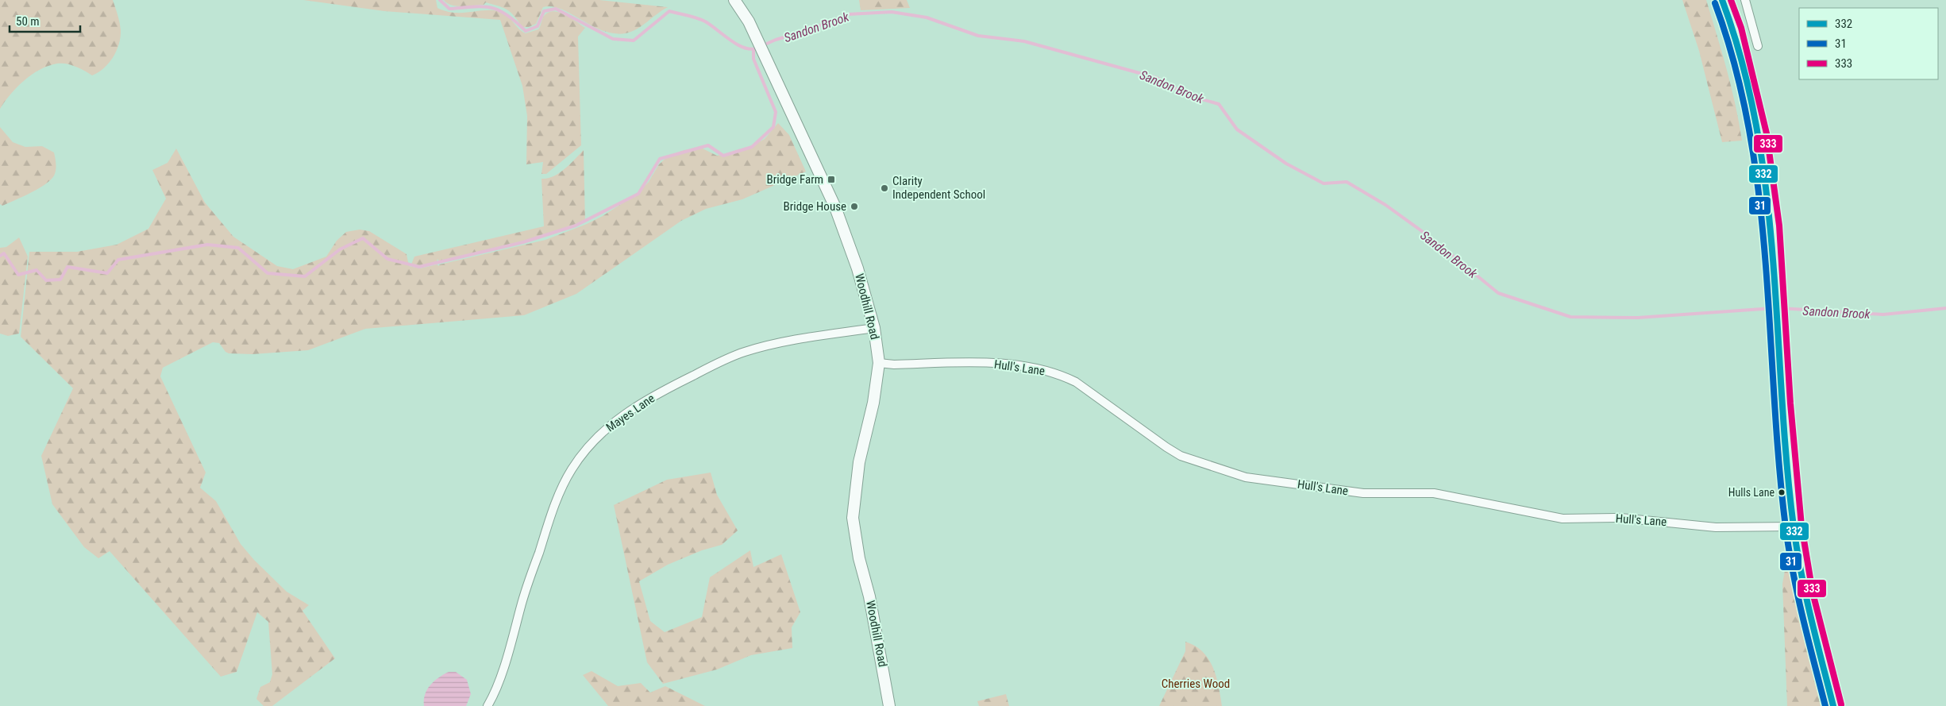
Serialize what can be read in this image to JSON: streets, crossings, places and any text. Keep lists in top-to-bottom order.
{
  "streets": {
    "street": ["Woodhill Road", "Hull's Lane", "Mayes Lane"]
  },
  "crossings": [
    ["Woodhill Road", "Hull's Lane"],
    ["Woodhill Road", "Mayes Lane"]
  ],
  "water": ["Sandon Brook"],
  "parks": ["Cherries Wood"],
  "places": {
    "transit": ["Bridge Farm"],
    "other": ["Clarity Independent School", "Bridge House", "Hulls Lane"]
  },
  "lines": ["transit line 332", "transit line 333", "transit line 31"],
  "legend": ["332", "31", "333"],
  "scale_bar": "50 m"
}
